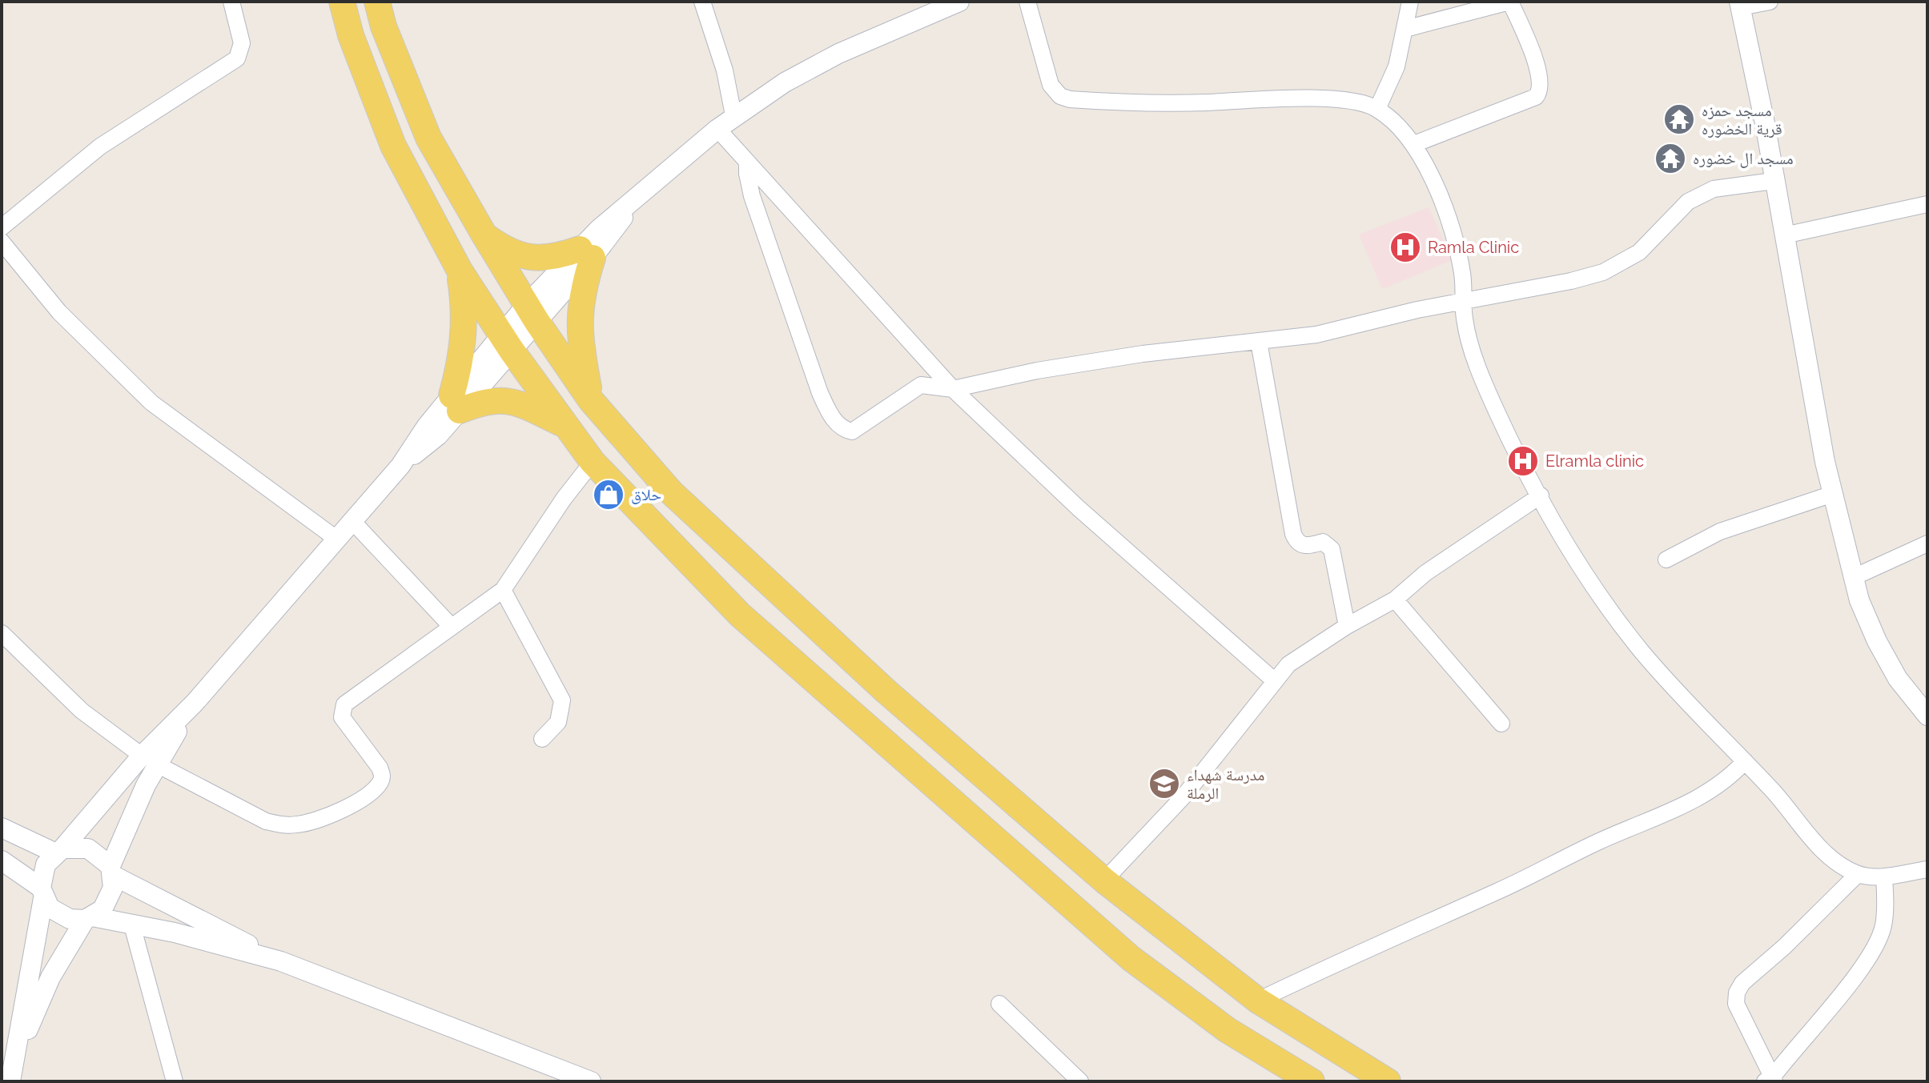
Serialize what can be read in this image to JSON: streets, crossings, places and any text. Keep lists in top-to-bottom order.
{
  "places": {
    "temple": ["مسجد حمزه قرية الخضوره", "مسجد ال خضوره"],
    "hospital": ["Ramla Clinic", "Elramla clinic"],
    "shop": ["حلاق"],
    "school or university": ["مدرسة شهداء الرملة"]
  }
}
